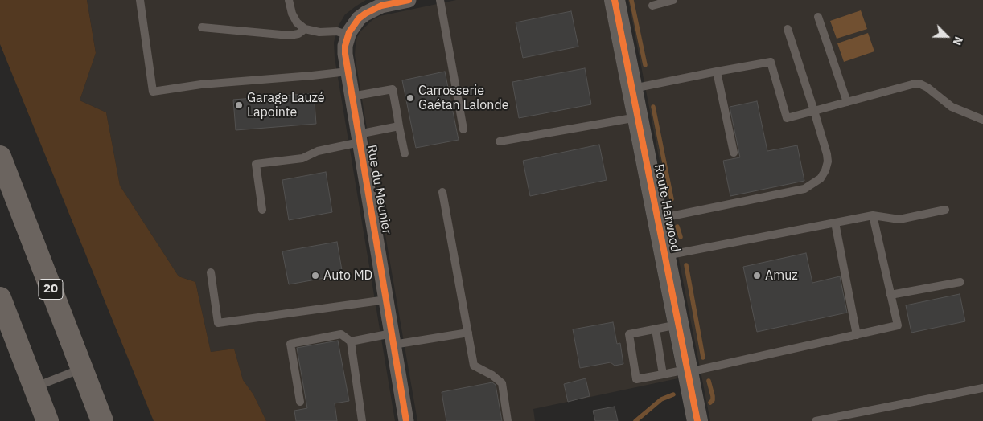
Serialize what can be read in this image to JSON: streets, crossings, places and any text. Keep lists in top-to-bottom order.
{
  "streets": {
    "highway": ["20"],
    "main road": ["Route Harwood"],
    "street": ["Rue du Meunier"]
  },
  "places": [
    "Carrosserie Gaétan Lalonde",
    "Garage Lauzé Lapointe",
    "Auto MD",
    "Amuz"
  ],
  "north": "bottom right"
}
